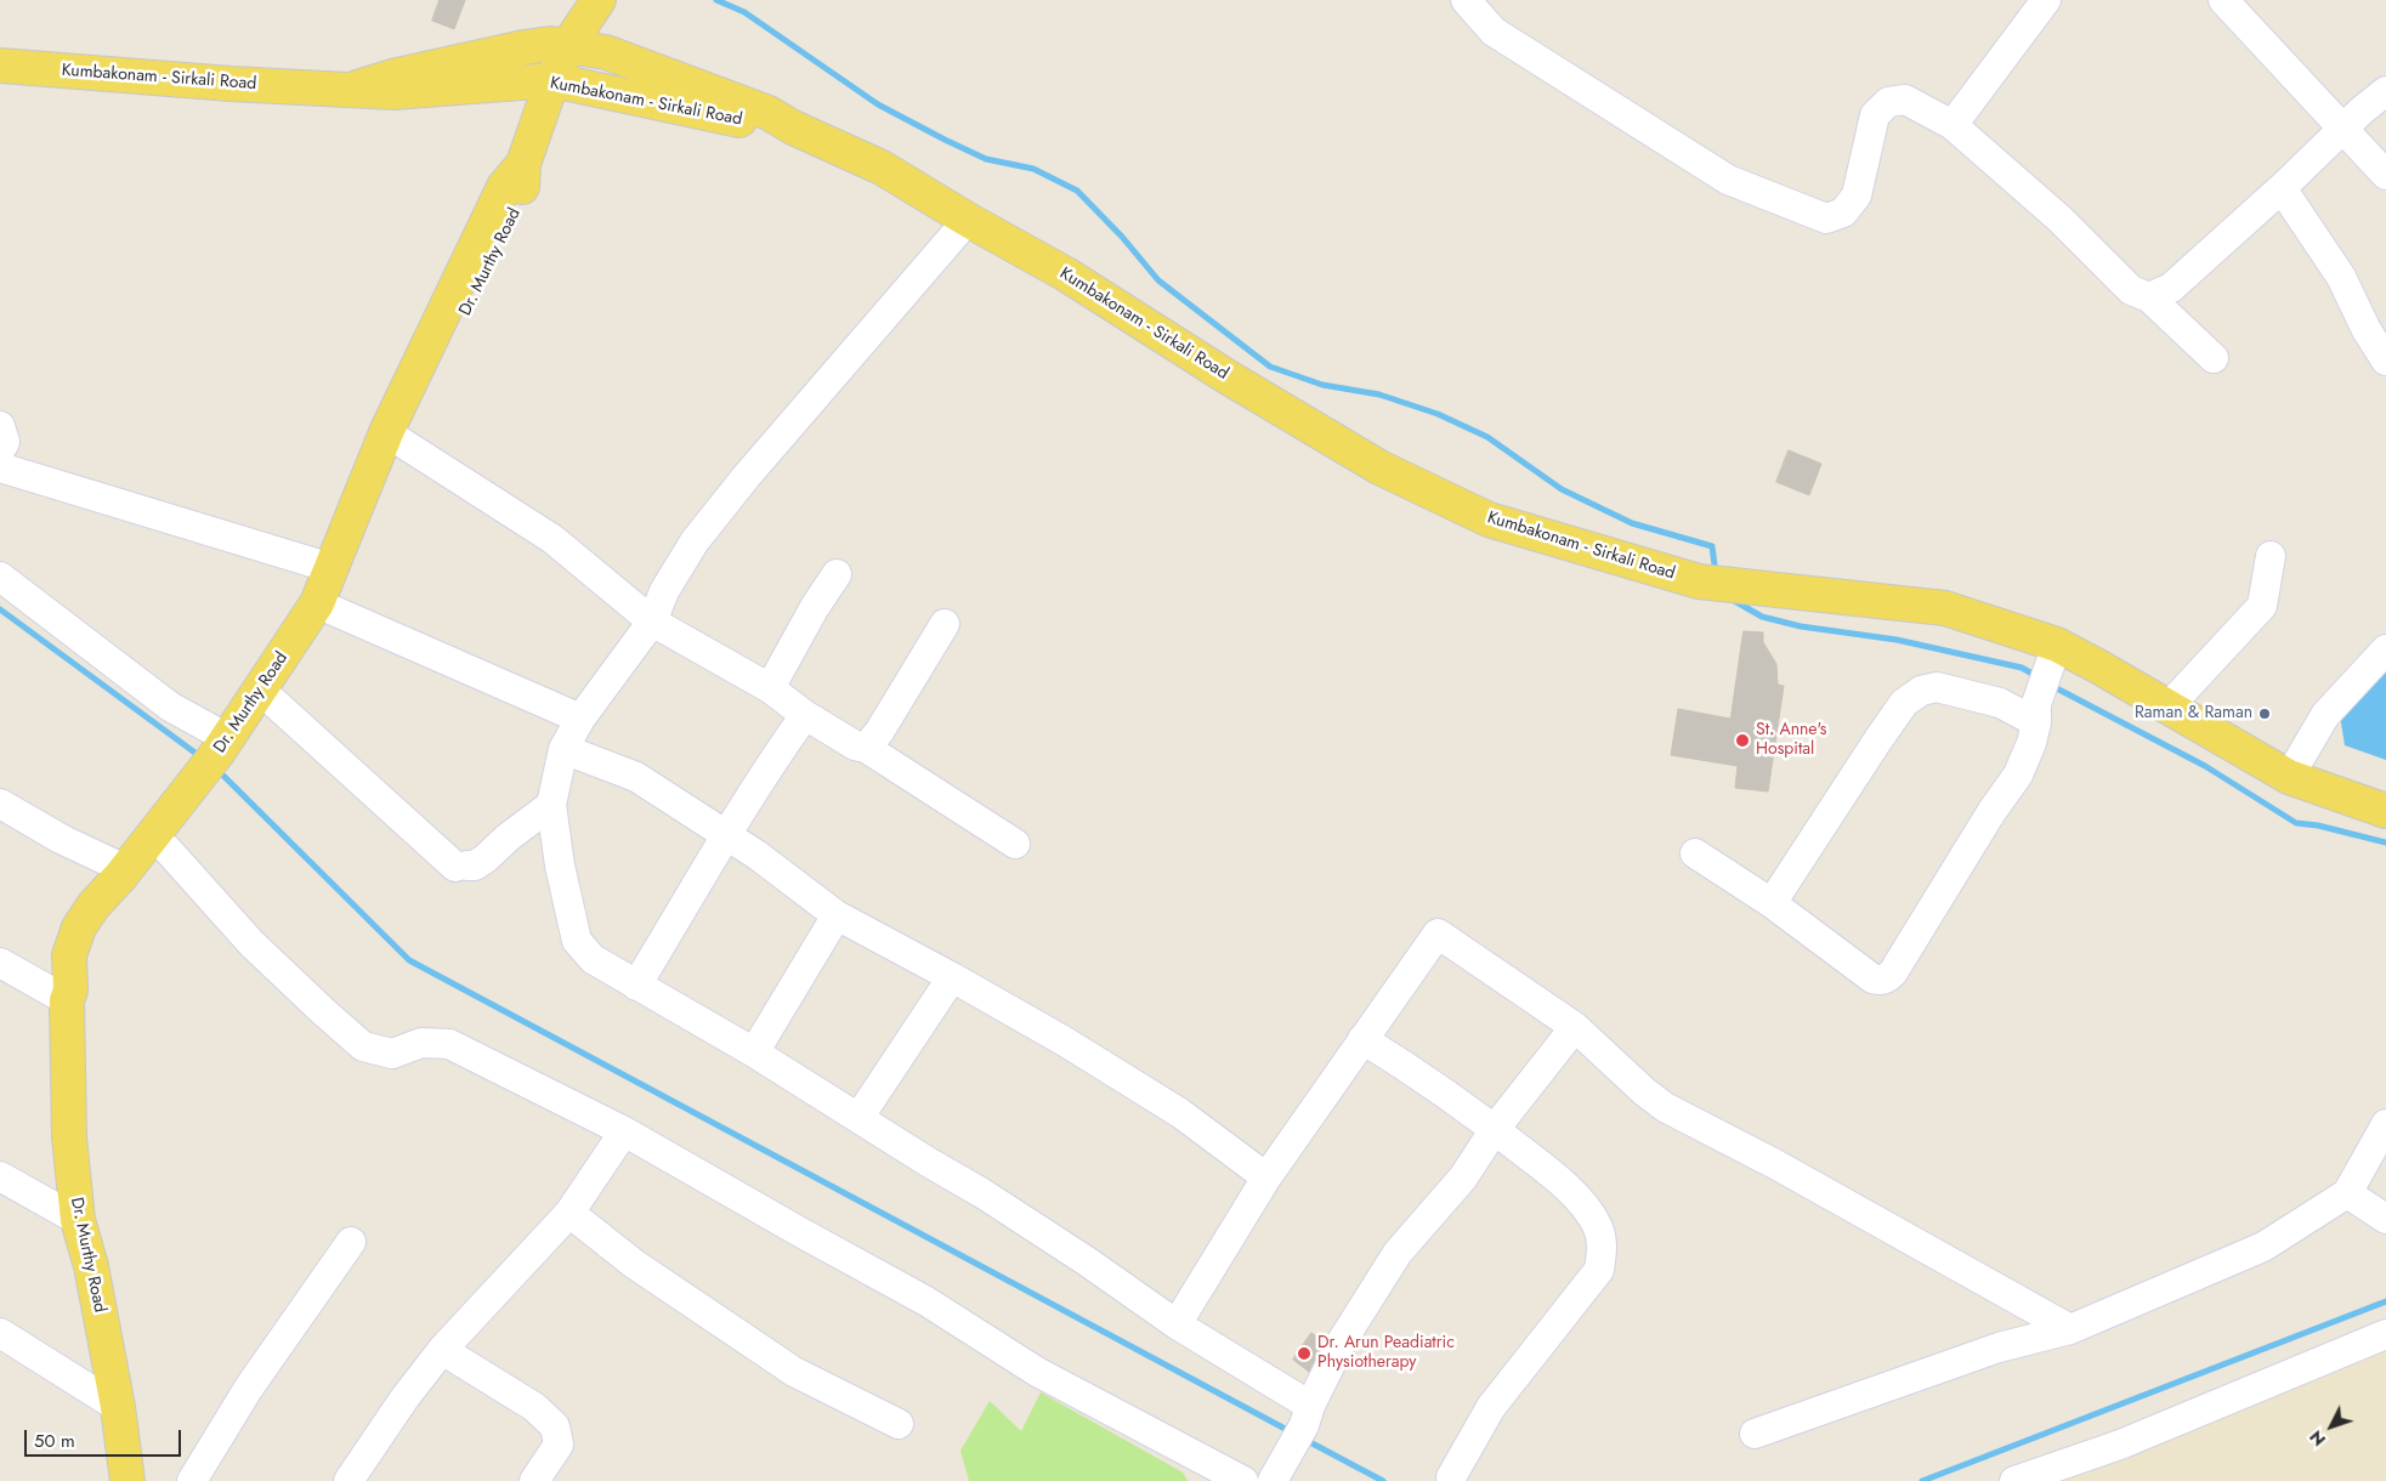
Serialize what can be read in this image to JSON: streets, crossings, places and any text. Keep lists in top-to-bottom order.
{
  "streets": {
    "main road": ["Kumbakonam - Sirkali Road", "Dr. Murthy Road"]
  },
  "crossings": [
    ["Kumbakonam - Sirkali Road", "Dr. Murthy Road"]
  ],
  "places": ["Raman & Raman", "St. Anne's Hospital", "Dr. Arun Peadiatric Physiotherapy"],
  "scale_bar": "50 m",
  "north": "bottom left"
}
